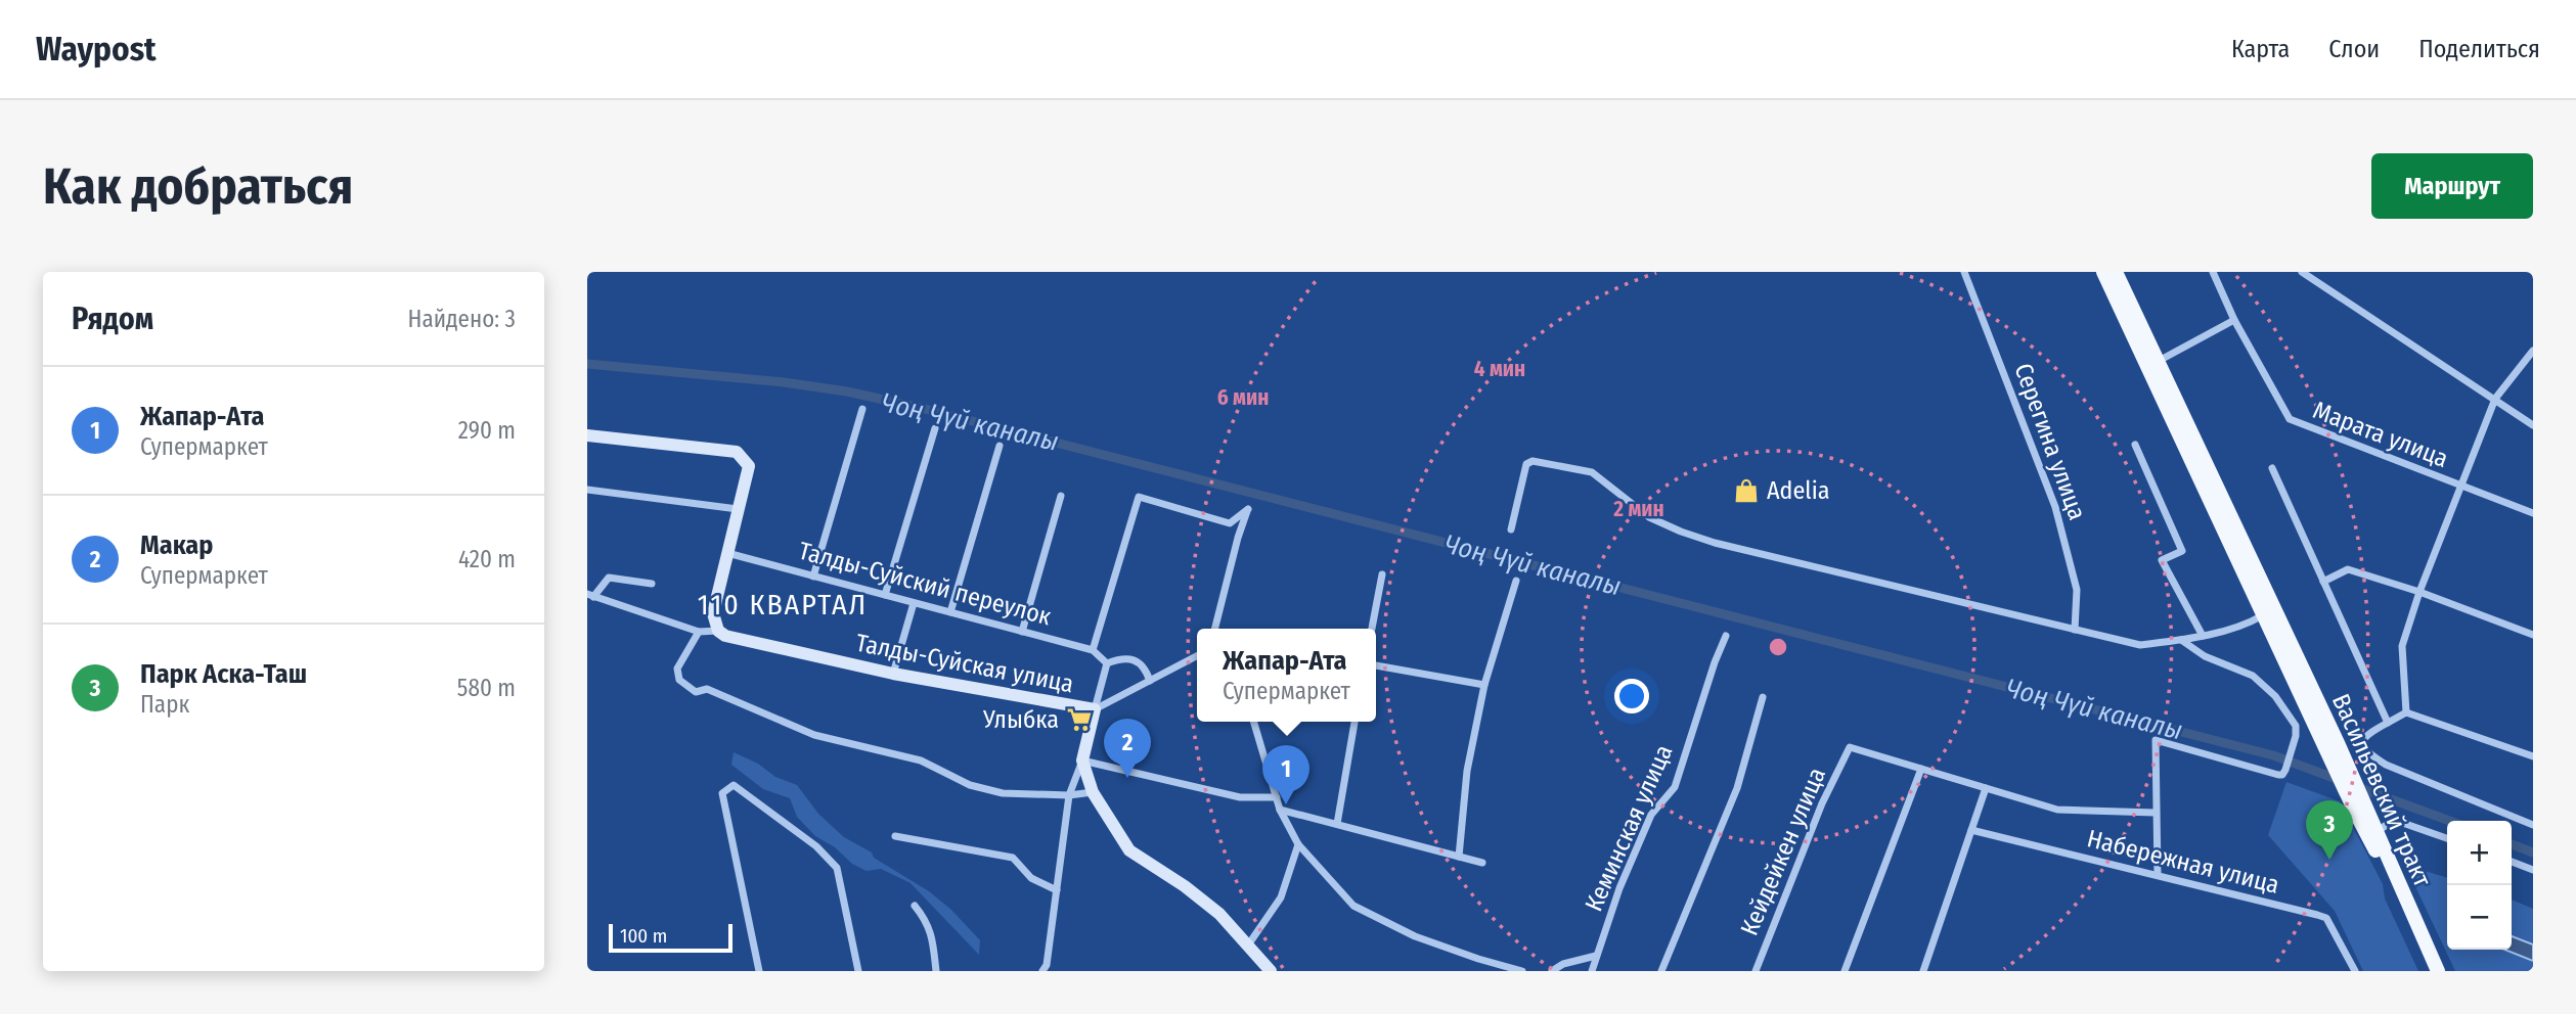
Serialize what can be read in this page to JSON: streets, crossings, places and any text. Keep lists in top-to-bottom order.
{
  "streets": {
    "main road": ["Васильевский тракт"],
    "street": [
      "Марата улица",
      "Серегина улица",
      "Талды-Суйский переулок",
      "Талды-Суйская улица",
      "Кеминская улица",
      "Кейдейкен улица",
      "Набережная улица"
    ]
  },
  "crossings": [
    ["Кейдейкен улица", "Набережная улица"]
  ],
  "districts": ["110 КВАРТАЛ"],
  "water": ["Чоң Чүй каналы"],
  "places": {
    "shop": ["Adelia"],
    "supermarket": ["Улыбка"]
  },
  "scale_bar": "100 m",
  "page": {
    "header": "Waypost",
    "nav": ["Карта", "Слои", "Поделиться"],
    "buttons": "Маршрут",
    "title": "Как добраться",
    "heading": ["Рядом", "Найдено: 3"],
    "list": [
      {
        "mark": "1",
        "name": "Жапар-Ата",
        "note": "Супермаркет",
        "value": "290 m"
      },
      {
        "mark": "2",
        "name": "Макар",
        "note": "Супермаркет",
        "value": "420 m"
      },
      {
        "mark": "3",
        "name": "Парк Аска-Таш",
        "note": "Парк",
        "value": "580 m"
      }
    ],
    "popup": ["Жапар-Ата", "Супермаркет"],
    "pins": ["2", "1", "3"],
    "map_buttons": ["+", "−"],
    "scale": "100 m"
  },
  "rings": ["4 мин", "6 мин", "2 мин"]
}
